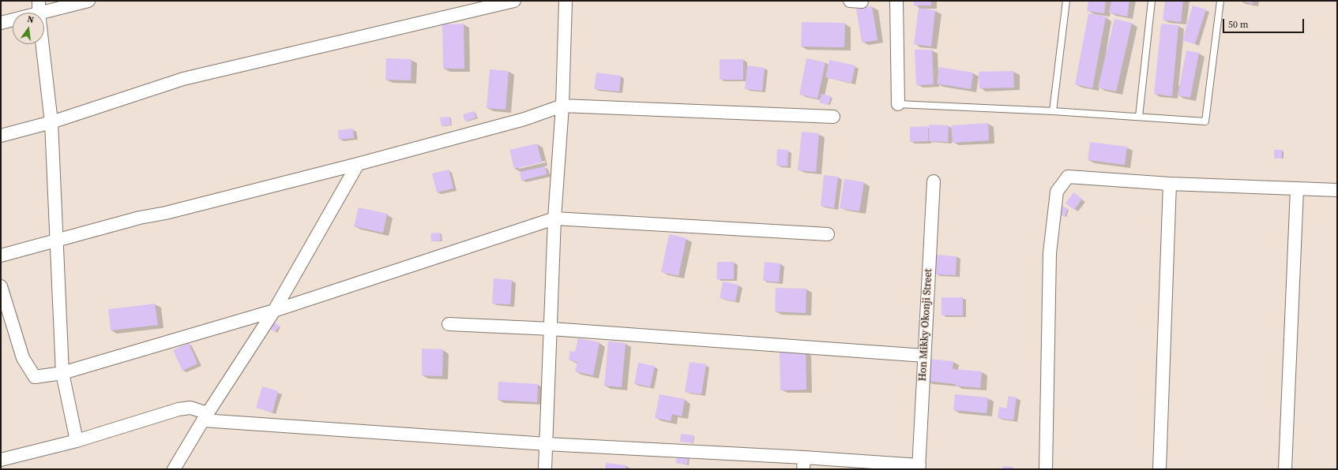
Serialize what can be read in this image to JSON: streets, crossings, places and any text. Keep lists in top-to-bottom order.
{
  "streets": {
    "street": ["Hon Mikky Okonji Street"]
  },
  "scale_bar": "50 m",
  "north": "top"
}
